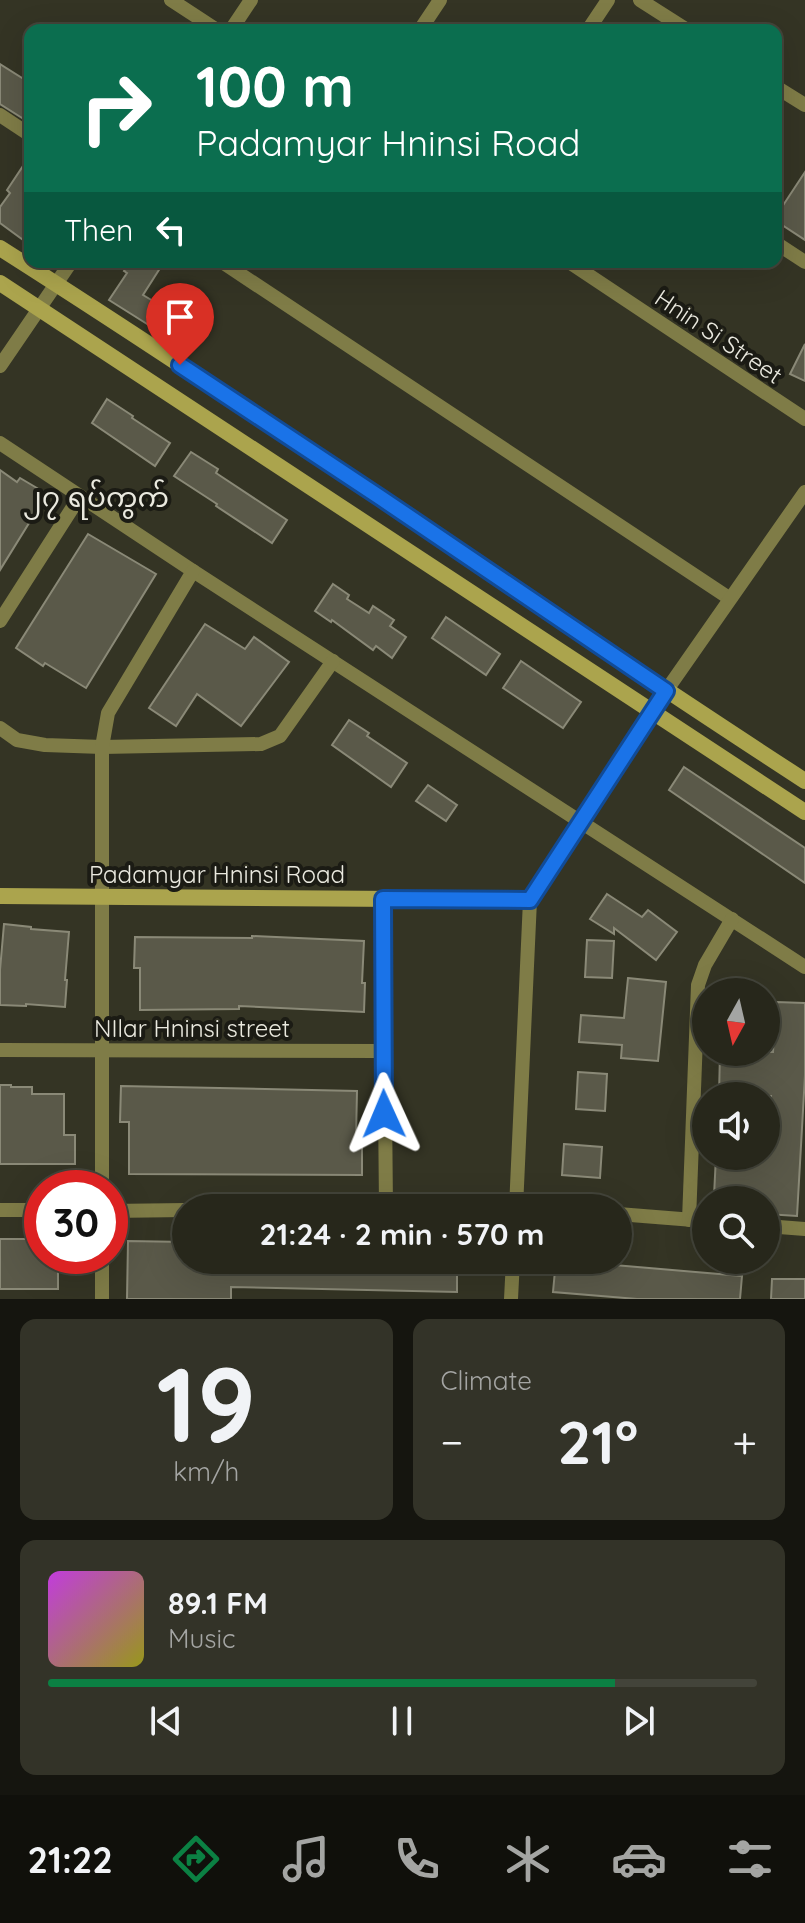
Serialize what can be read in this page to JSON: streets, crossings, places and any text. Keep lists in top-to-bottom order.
{
  "streets": {
    "main road": ["Padamyar Hninsi Road"],
    "street": ["Hnin Si Street", "NIlar Hninsi street"]
  },
  "districts": ["၂၇ ရပ်ကွက်"],
  "north": "bottom",
  "page": {
    "turn": ["100 m", "Padamyar Hninsi Road"],
    "then": "Then",
    "limit": "30",
    "trip": "21:24 · 2 min · 570 m",
    "tile": [
      ["19", "km/h"],
      "Climate"
    ],
    "heat": ["−", "21°", "+"],
    "song": ["89.1 FM", "Music"],
    "tabs": "21:22"
  }
}
